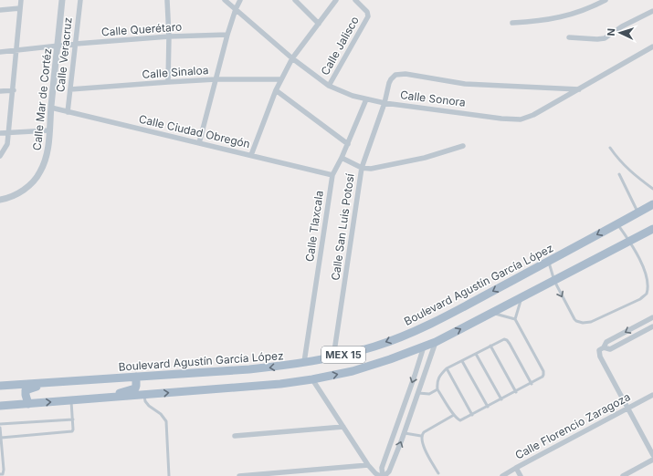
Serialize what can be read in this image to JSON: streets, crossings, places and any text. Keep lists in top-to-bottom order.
{
  "streets": {
    "main road": ["Boulevard Agustín García López", "MEX 15"],
    "street": [
      "Calle Querétaro",
      "Calle Jalisco",
      "Calle Veracruz",
      "Calle Sinaloa",
      "Calle Sonora",
      "Calle Mar de Cortéz",
      "Calle Ciudad Obregón",
      "Calle Tlaxcala",
      "Calle San Luis Potosí",
      "Calle Florencio Zaragoza"
    ]
  },
  "crossings": [
    ["Calle Querétaro", "Calle Veracruz"],
    ["Calle Querétaro", "Calle Mar de Cortéz"],
    ["Calle Jalisco", "Calle Sonora"],
    ["Calle Veracruz", "Calle Sinaloa"],
    ["Calle Veracruz", "Calle Ciudad Obregón"],
    ["Calle Sonora", "Calle Tlaxcala"],
    ["Calle Sonora", "Calle San Luis Potosí"],
    ["Calle Mar de Cortéz", "Calle Ciudad Obregón"],
    ["Calle Ciudad Obregón", "Calle Tlaxcala"],
    ["Calle Tlaxcala", "Boulevard Agustín García López"],
    ["Calle San Luis Potosí", "Boulevard Agustín García López"]
  ],
  "north": "left"
}
